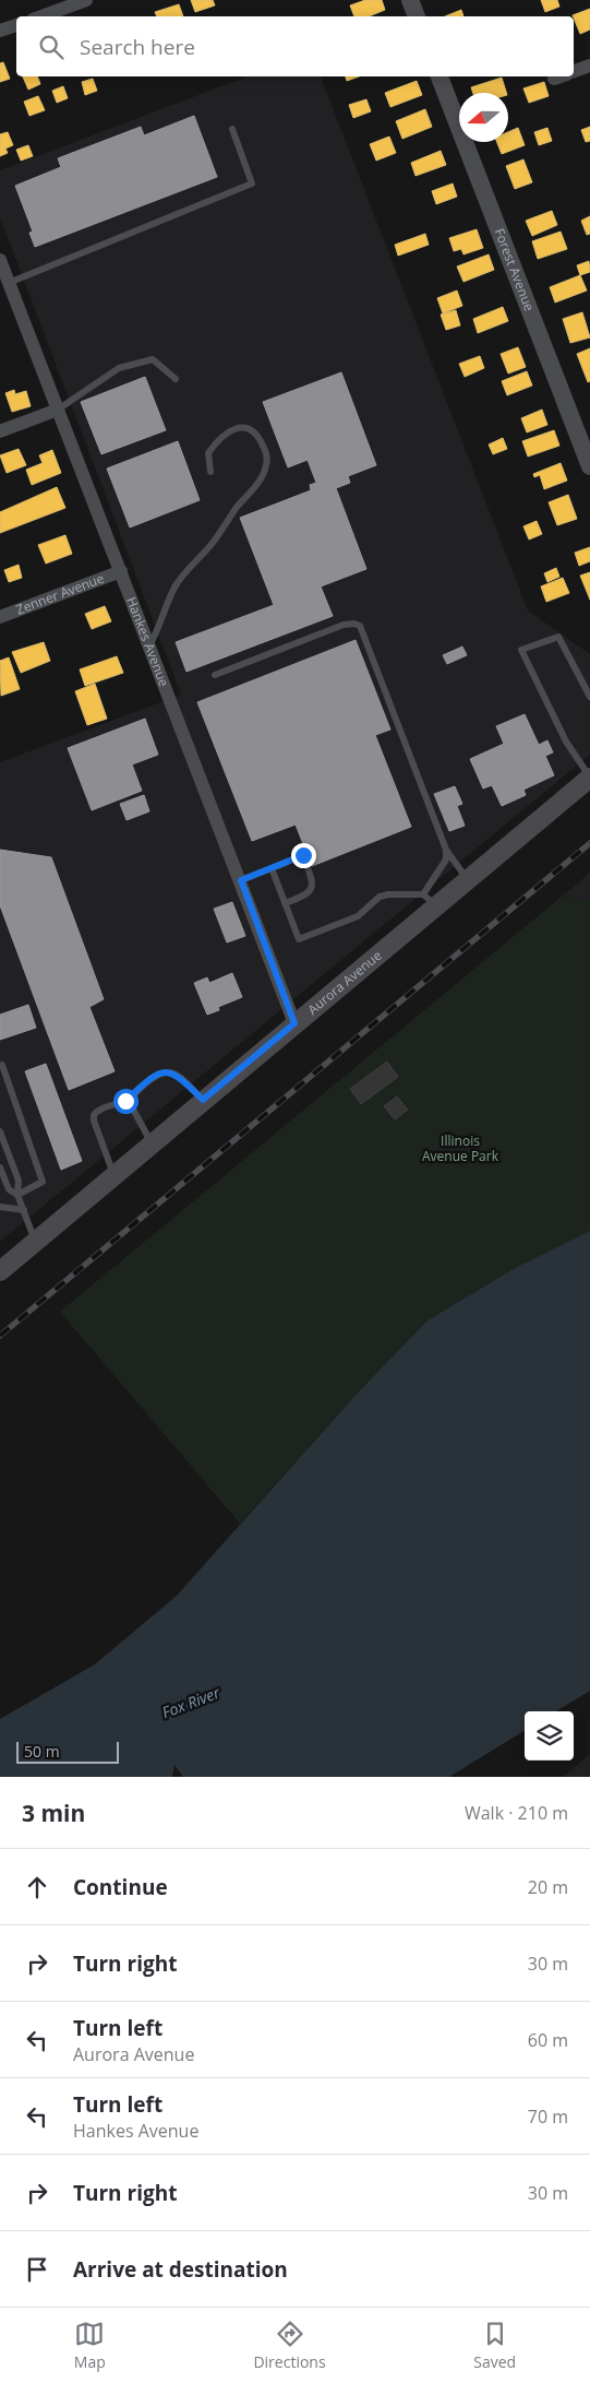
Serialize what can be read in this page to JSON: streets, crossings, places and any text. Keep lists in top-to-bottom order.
{
  "streets": {
    "main road": ["Aurora Avenue"],
    "street": ["Forest Avenue", "Zenner Avenue", "Hankes Avenue"]
  },
  "crossings": [
    ["Zenner Avenue", "Hankes Avenue"],
    ["Hankes Avenue", "Aurora Avenue"]
  ],
  "water": ["Fox River"],
  "parks": ["Illinois Avenue Park"],
  "scale_bar": "50 m",
  "north": "left",
  "page": {
    "search": "Search here",
    "scale": "50 m",
    "heading": ["3 min", "Walk · 210 m"],
    "list": [
      ["Continue", "20 m"],
      ["Turn right", "30 m"],
      ["Turn left", "Aurora Avenue", "60 m"],
      ["Turn left", "Hankes Avenue", "70 m"],
      ["Turn right", "30 m"],
      "Arrive at destination"
    ],
    "nav": ["Map", "Directions", "Saved"]
  }
}
